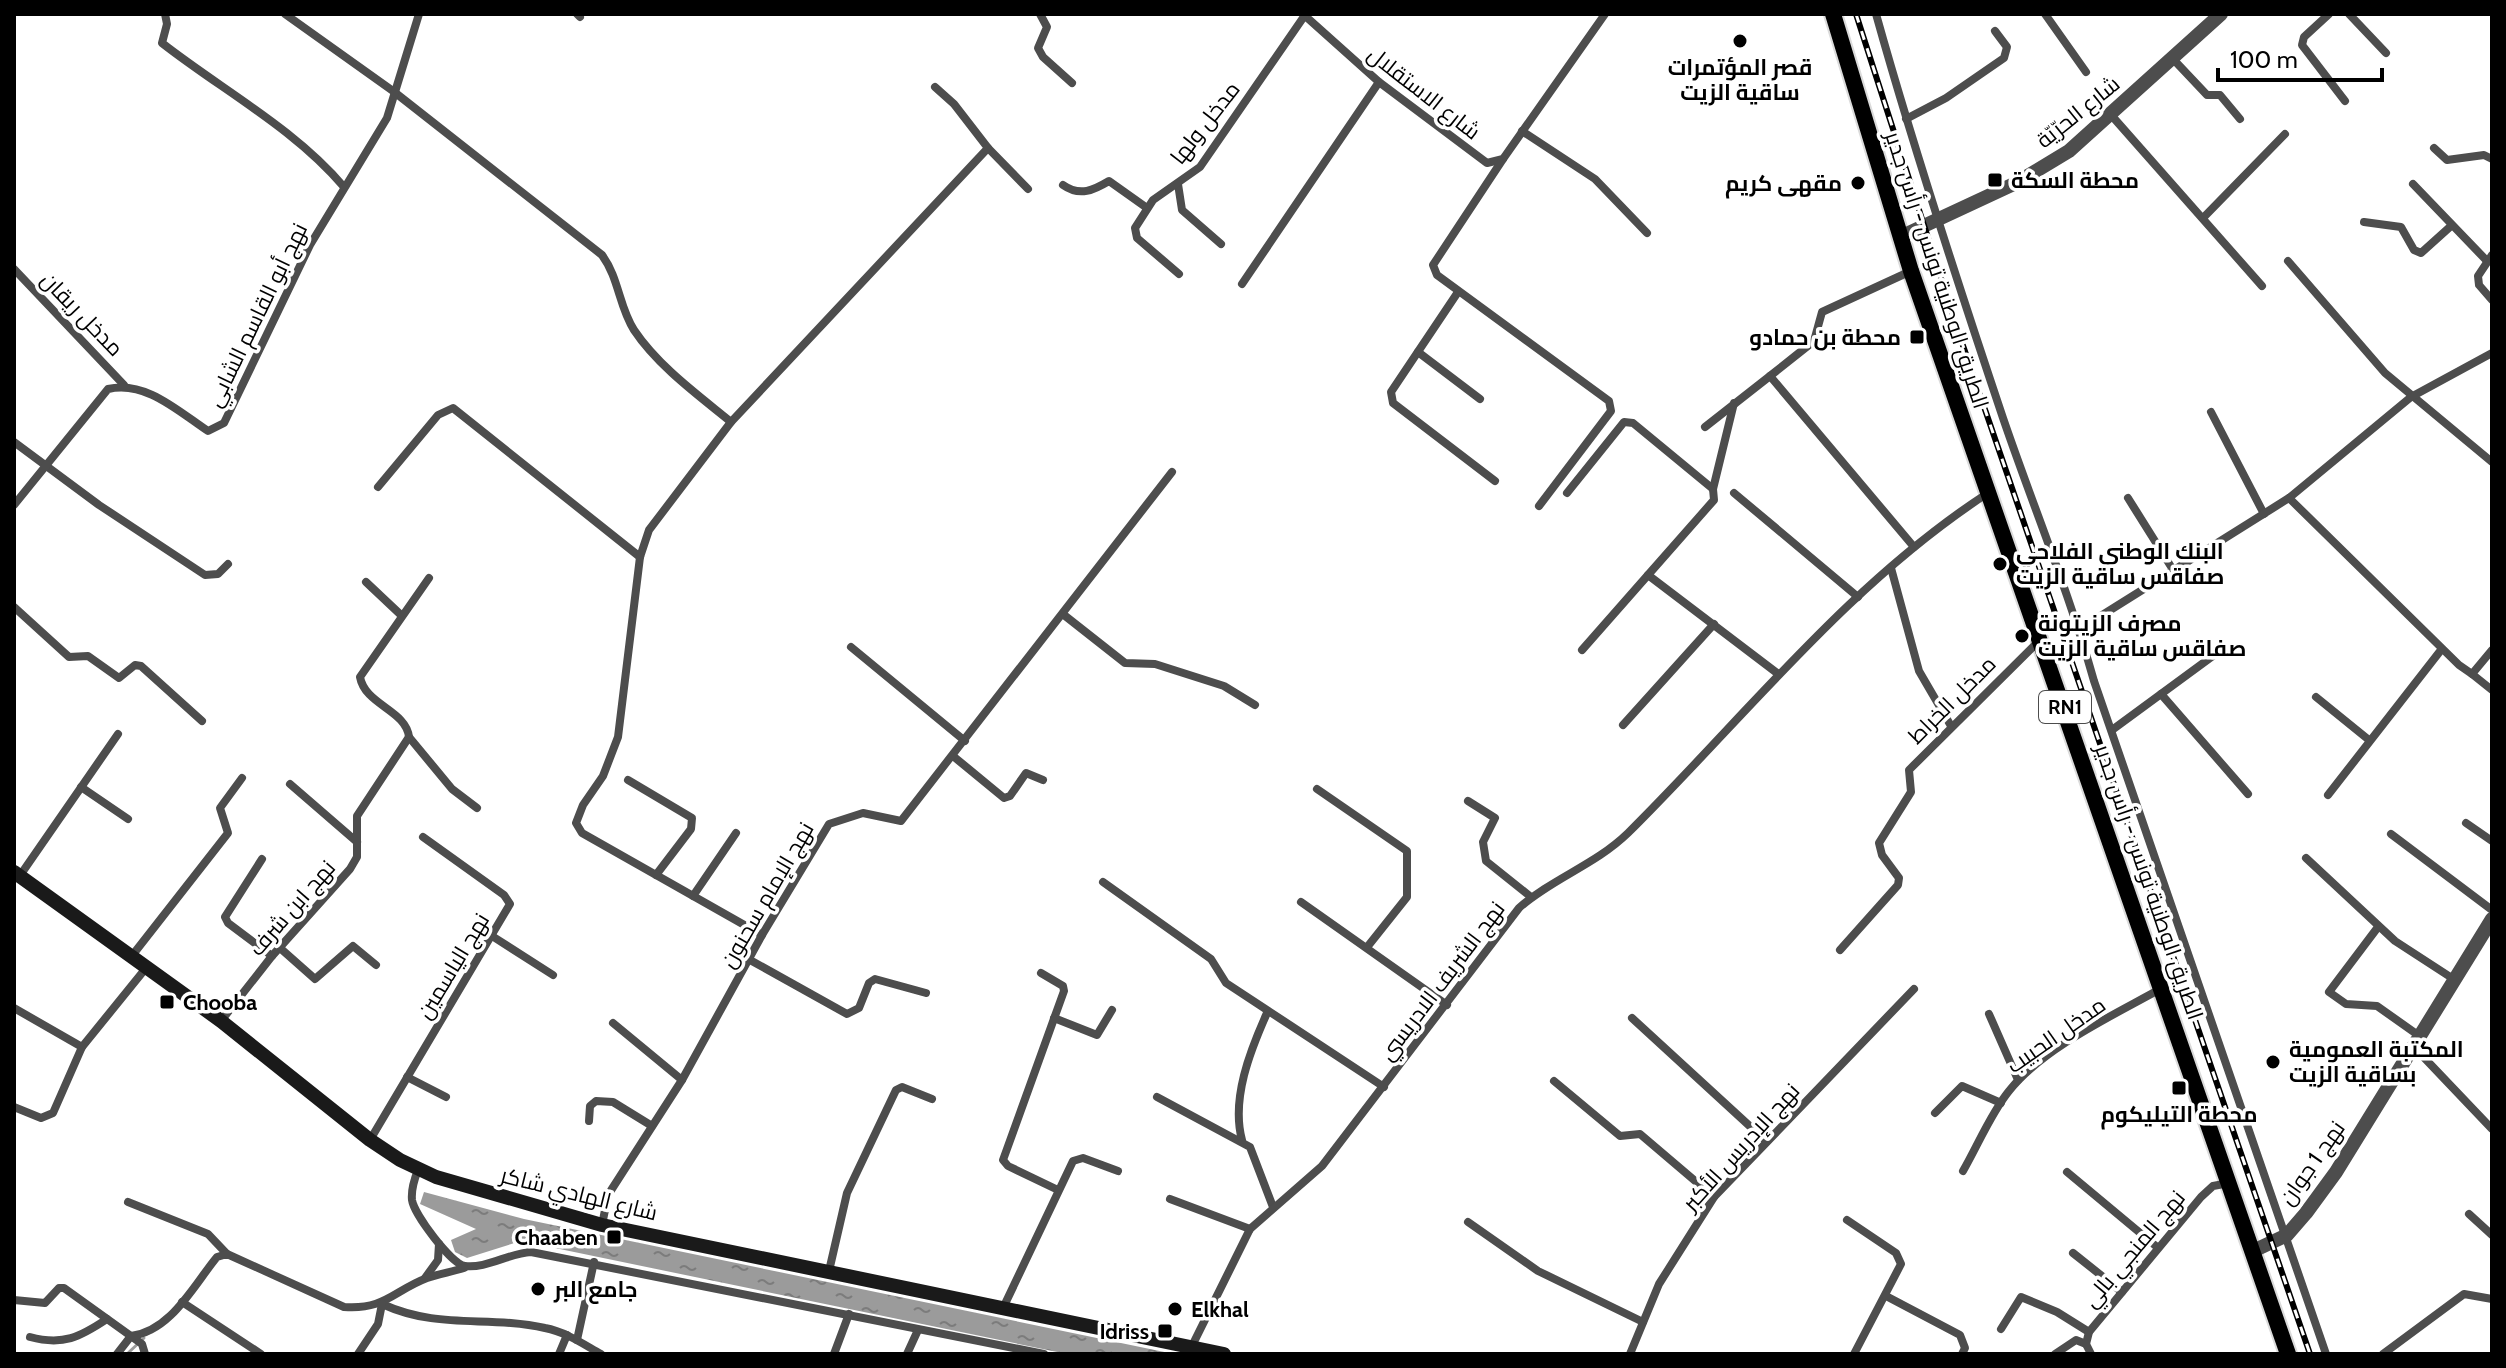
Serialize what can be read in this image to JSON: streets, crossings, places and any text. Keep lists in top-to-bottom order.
{
  "streets": {
    "main road": ["الطريق الوطنية تونس - رأس جدير", "RN1", "شارع الهادي شاكر"],
    "street": [
      "شارع الاستقلال",
      "شارع الحرّيّة",
      "مدخل ولها",
      "مدخل ريقان",
      "نهج أبو القاسم الشابي",
      "مدخل الخراط",
      "نهج الإمام سحنون",
      "نهج ابن شرف",
      "نهج الياسمين",
      "نهج الشريف الادريسي",
      "مدخل الحبيب",
      "نهج الإدريس الأكبر",
      "نهج 1 جوان",
      "نهج المنجي بالي"
    ]
  },
  "crossings": [
    ["شارع الاستقلال", "مدخل ولها"],
    ["شارع الحرّيّة", "الطريق الوطنية تونس - رأس جدير"],
    ["الطريق الوطنية تونس - رأس جدير", "مدخل الخراط"],
    ["الطريق الوطنية تونس - رأس جدير", "نهج الشريف الادريسي"],
    ["الطريق الوطنية تونس - رأس جدير", "مدخل الحبيب"],
    ["الطريق الوطنية تونس - رأس جدير", "نهج 1 جوان"],
    ["الطريق الوطنية تونس - رأس جدير", "نهج المنجي بالي"],
    ["مدخل ريقان", "نهج أبو القاسم الشابي"],
    ["نهج الإمام سحنون", "شارع الهادي شاكر"],
    ["نهج ابن شرف", "شارع الهادي شاكر"],
    ["نهج الياسمين", "شارع الهادي شاكر"],
    ["نهج الشريف الادريسي", "شارع الهادي شاكر"]
  ],
  "places": {
    "other": [
      "قصر المؤتمرات ساقية الزيت",
      "مقهى كريم",
      "البنك الوطني الفلاحي صفاقس ساقية الزيت",
      "مصرف الزيتونة صفاقس ساقية الزيت",
      "المكتبة العمومية بساقية الزيت",
      "جامع البر",
      "Elkhal"
    ],
    "transit": [
      "محطة السكة",
      "محطة بن حمادو",
      "Chooba",
      "محطة التيليكوم",
      "Chaaben",
      "Idriss"
    ]
  },
  "scale_bar": "100 m"
}
